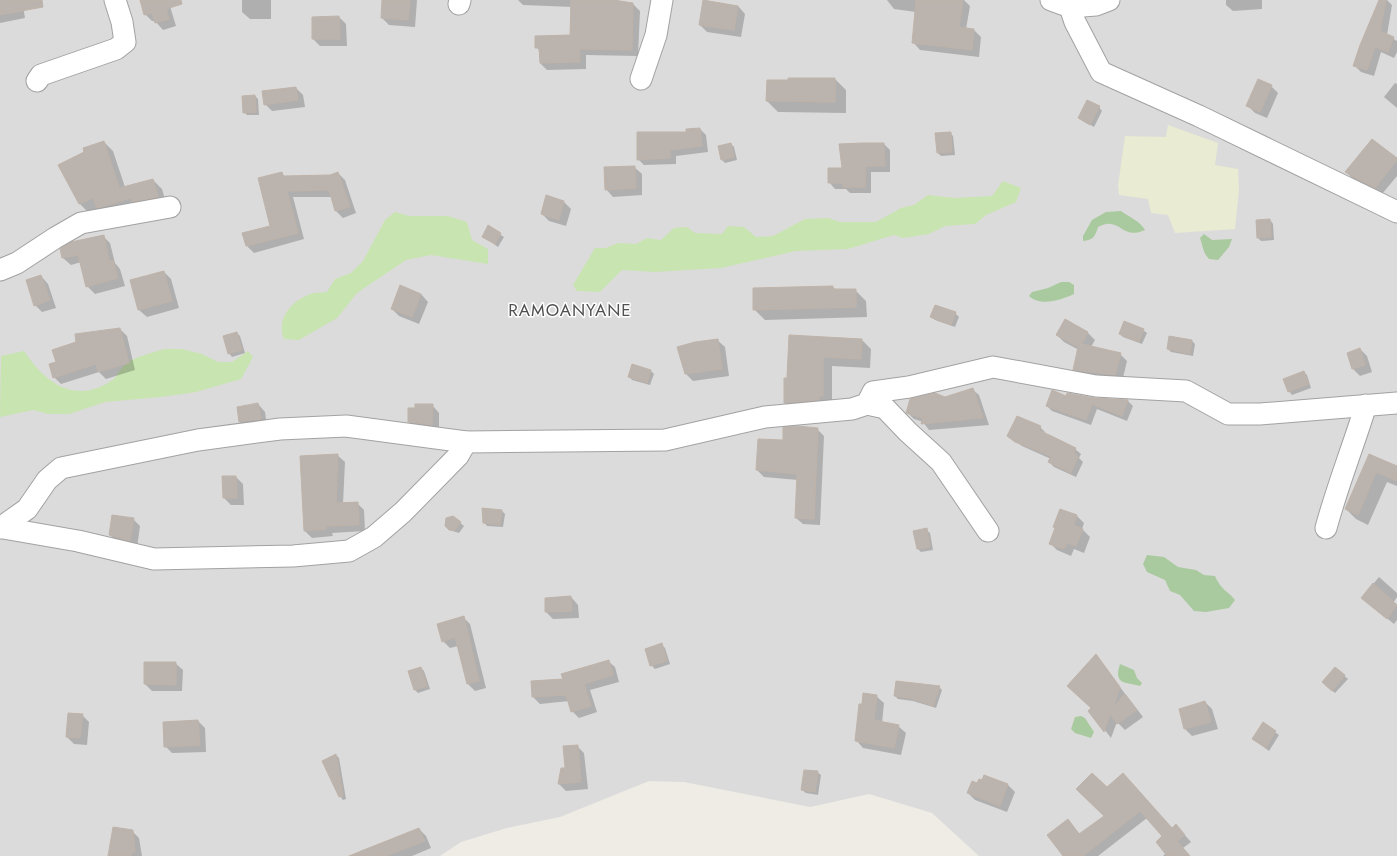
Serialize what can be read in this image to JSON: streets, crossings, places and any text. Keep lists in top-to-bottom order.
{
  "districts": ["RAMOANYANE"]
}
